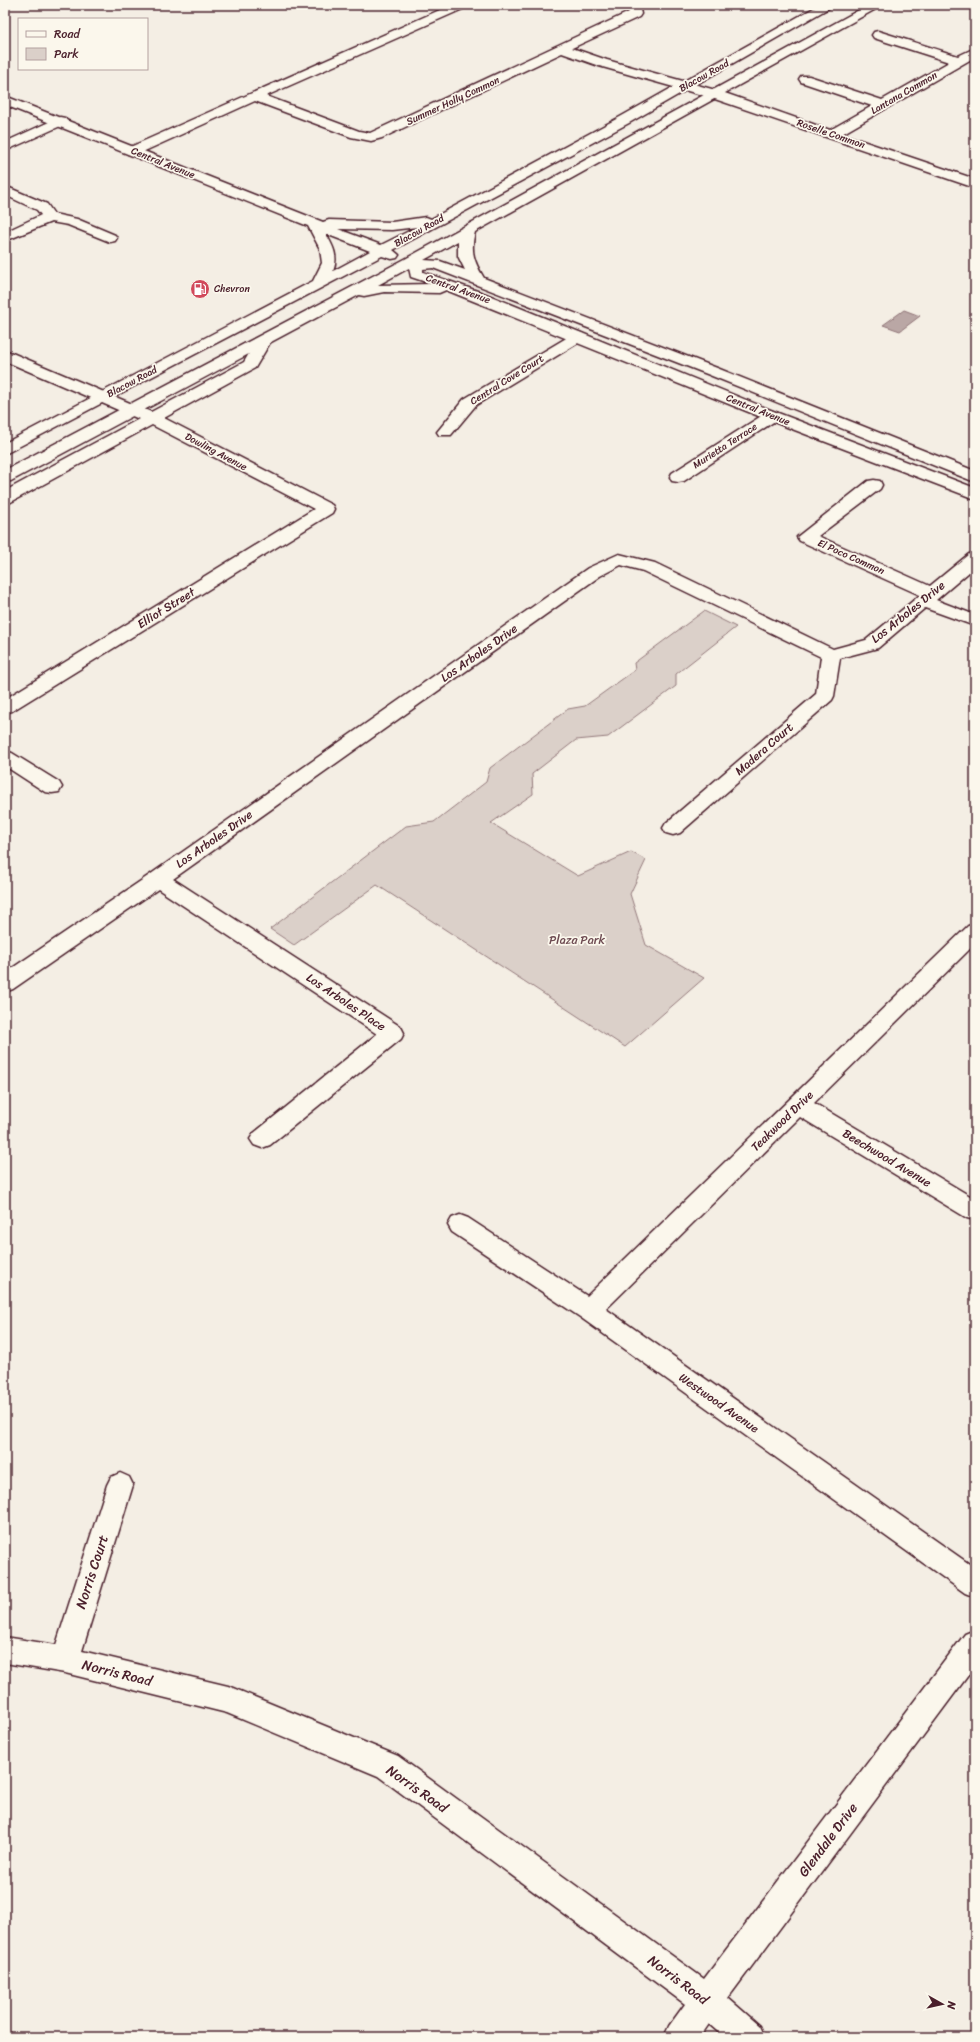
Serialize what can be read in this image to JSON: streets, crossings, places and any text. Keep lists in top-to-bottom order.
{
  "streets": {
    "street": [
      "Blacow Road",
      "Lantana Common",
      "Summer Holly Common",
      "Roselle Common",
      "Central Avenue",
      "Central Cove Court",
      "Murietta Terrace",
      "Dowling Avenue",
      "El Poco Common",
      "Elliot Street",
      "Los Arboles Drive",
      "Madera Court",
      "Los Arboles Place",
      "Teakwood Drive",
      "Beechwood Avenue",
      "Westwood Avenue",
      "Norris Court",
      "Norris Road",
      "Glendale Drive"
    ]
  },
  "crossings": [
    ["Blacow Road", "Roselle Common"],
    ["Blacow Road", "Central Avenue"],
    ["Blacow Road", "Dowling Avenue"],
    ["Lantana Common", "Roselle Common"],
    ["Summer Holly Common", "Roselle Common"],
    ["Central Avenue", "Central Cove Court"],
    ["Central Avenue", "Murietta Terrace"],
    ["Dowling Avenue", "Elliot Street"],
    ["El Poco Common", "Los Arboles Drive"],
    ["Los Arboles Drive", "Madera Court"],
    ["Los Arboles Drive", "Los Arboles Place"],
    ["Teakwood Drive", "Beechwood Avenue"],
    ["Teakwood Drive", "Westwood Avenue"],
    ["Norris Court", "Norris Road"],
    ["Norris Road", "Glendale Drive"]
  ],
  "parks": ["Plaza Park"],
  "places": {
    "fuel station": ["Chevron"]
  },
  "legend": ["Road", "Park"],
  "north": "right"
}
